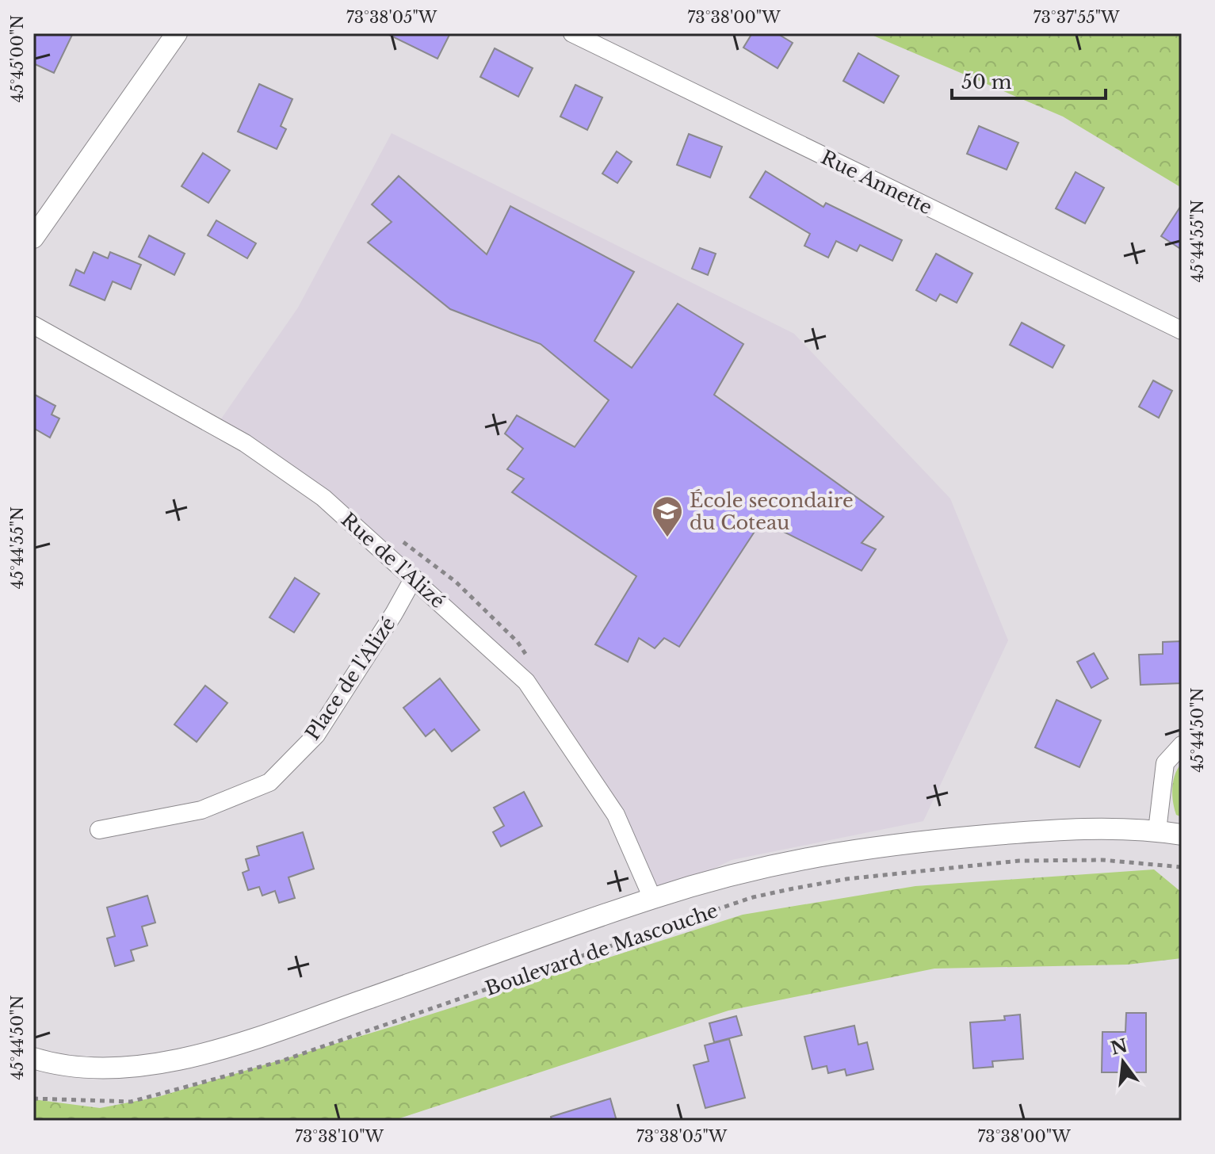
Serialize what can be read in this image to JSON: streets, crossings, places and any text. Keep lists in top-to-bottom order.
{
  "streets": {
    "street": [
      "Rue Annette",
      "Rue de l'Alizé",
      "Place de l'Alizé",
      "Boulevard de Mascouche"
    ]
  },
  "crossings": [
    ["Rue de l'Alizé", "Place de l'Alizé"],
    ["Rue de l'Alizé", "Boulevard de Mascouche"]
  ],
  "places": {
    "school or university": ["École secondaire du Coteau"]
  },
  "scale_bar": "50 m",
  "north": "top",
  "coordinates": [
    "73°38'05\"W",
    "73°38'00\"W",
    "73°37'55\"W",
    "45°45'00\"N",
    "45°44'55\"N",
    "45°44'50\"N",
    "73°38'10\"W"
  ]
}
